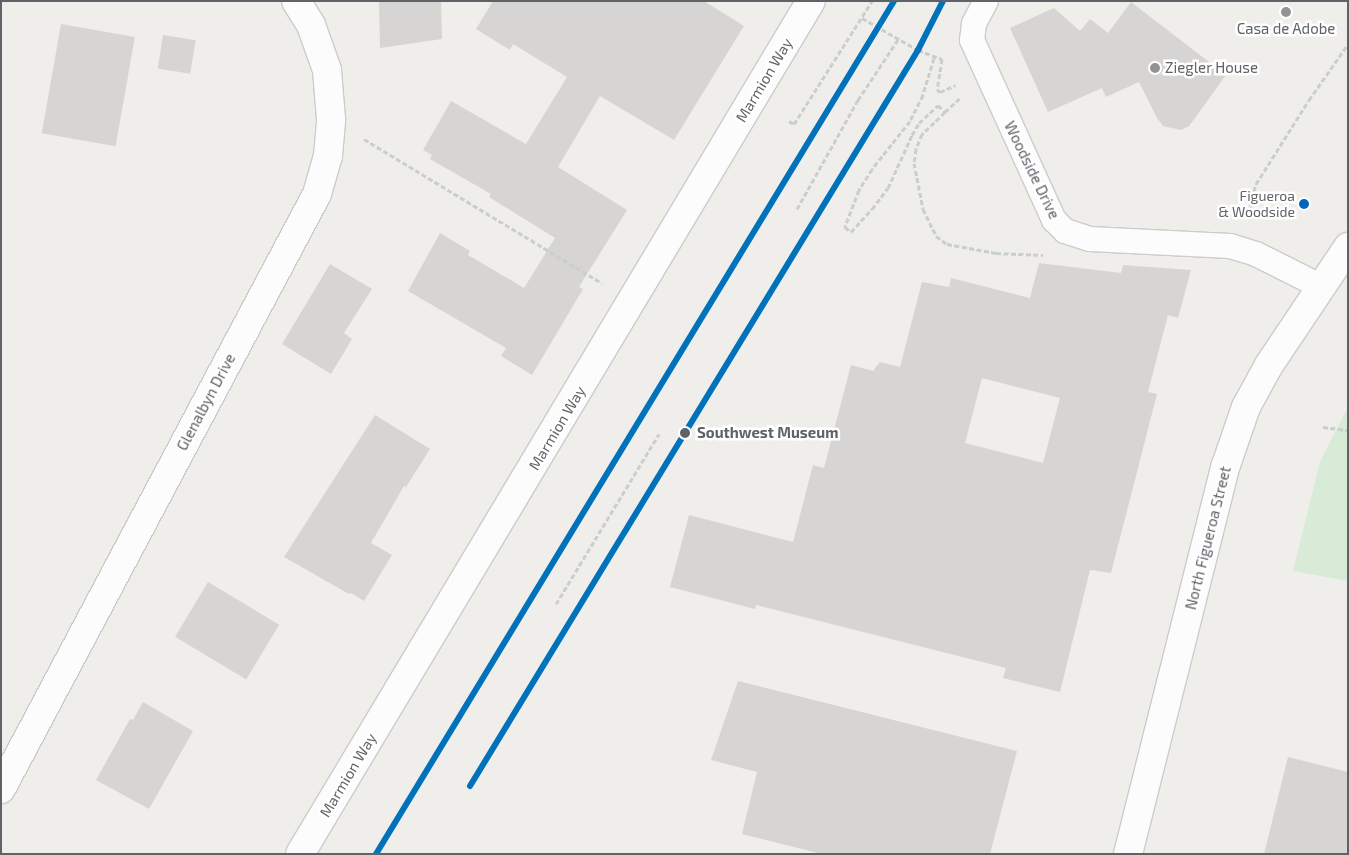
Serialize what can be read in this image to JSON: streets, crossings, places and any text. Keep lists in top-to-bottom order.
{
  "streets": {
    "street": ["Marmion Way", "Glenalbyn Drive", "North Figueroa Street"],
    "lane": ["Woodside Drive"]
  },
  "crossings": [
    ["Woodside Drive", "North Figueroa Street"]
  ],
  "places": [
    "Casa de Adobe",
    "Ziegler House",
    "Figueroa & Woodside",
    "Southwest Museum"
  ]
}
